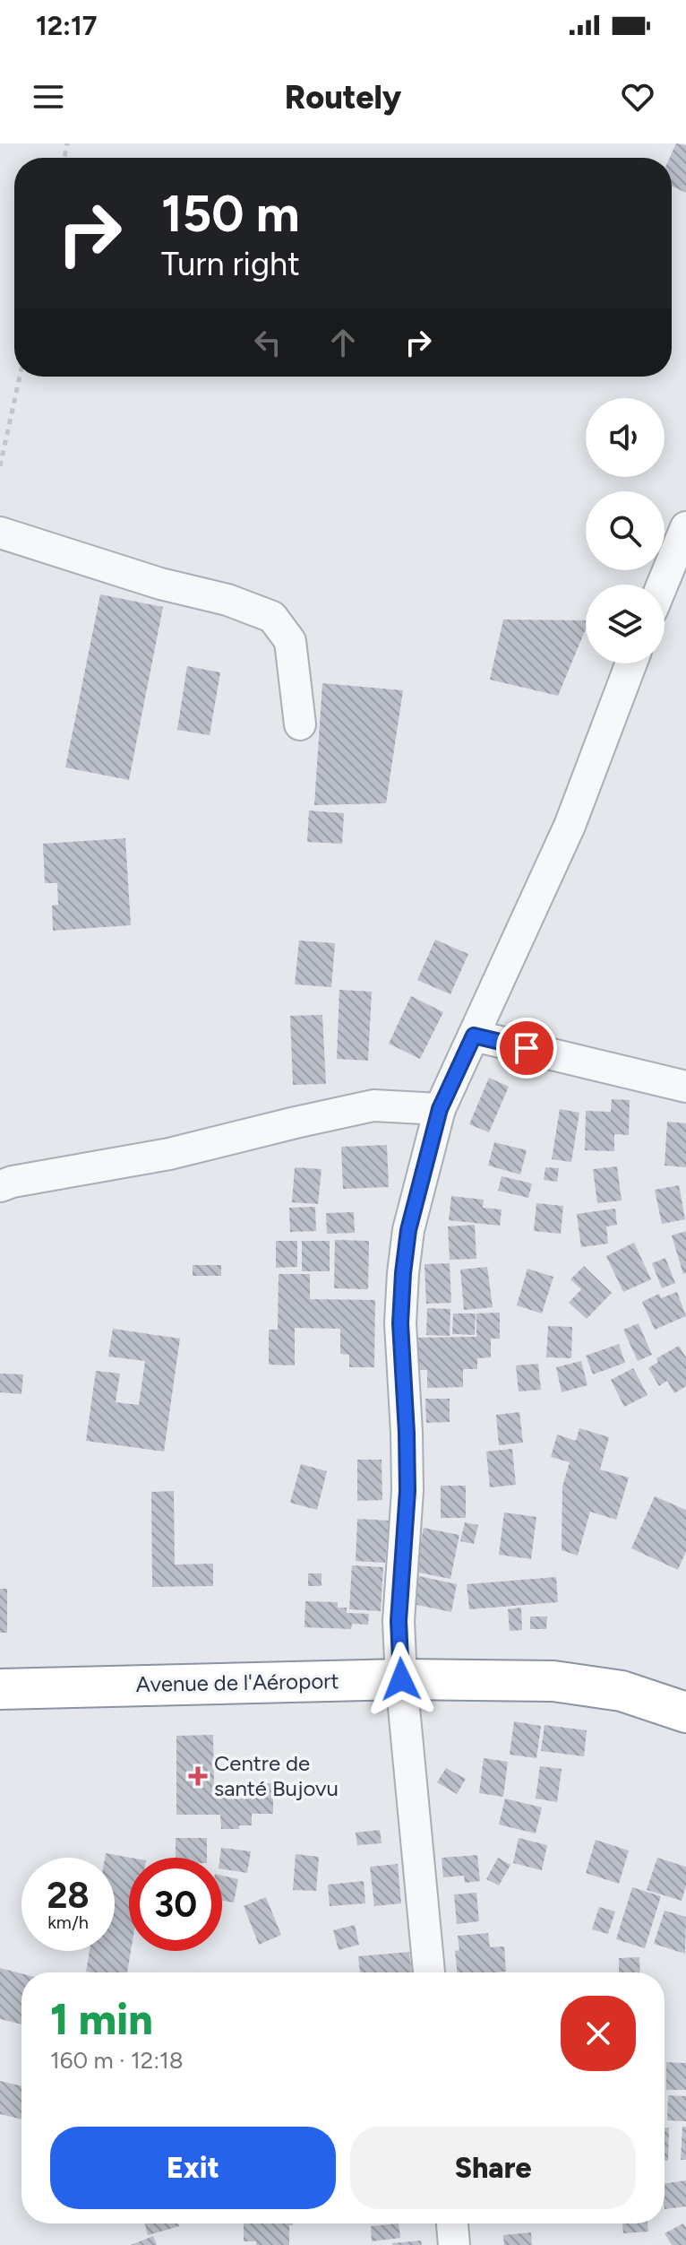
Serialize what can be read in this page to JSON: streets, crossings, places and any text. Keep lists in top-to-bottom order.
{
  "streets": {
    "highway": ["Avenue de l'Aéroport"]
  },
  "places": {
    "health": ["Centre de santé Bujovu"]
  },
  "page": {
    "status": "12:17",
    "header": "Routely",
    "turn": ["150 m", "Turn right"],
    "speed": "28 km/h",
    "limit": "30",
    "heading": ["1 min", "160 m · 12:18"],
    "buttons": ["Exit", "Share"]
  }
}
